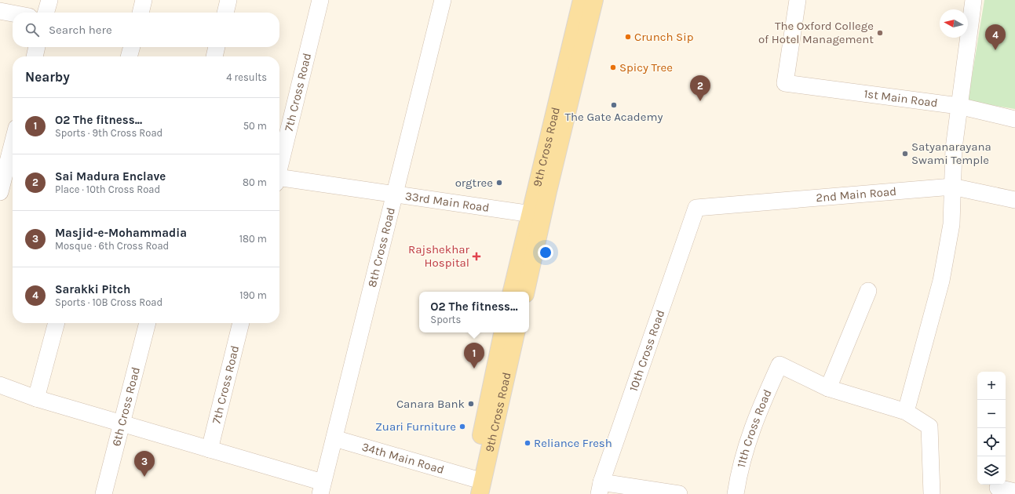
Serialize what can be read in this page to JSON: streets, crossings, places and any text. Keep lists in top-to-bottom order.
{
  "streets": {
    "main road": ["9th Cross Road"],
    "street": [
      "7th Cross Road",
      "1st Main Road",
      "2nd Main Road",
      "33rd Main Road",
      "8th Cross Road",
      "10th Cross Road",
      "6th Cross Road",
      "11th Cross Road",
      "34th Main Road"
    ]
  },
  "crossings": [
    ["9th Cross Road", "33rd Main Road"],
    ["9th Cross Road", "34th Main Road"],
    ["2nd Main Road", "10th Cross Road"],
    ["33rd Main Road", "8th Cross Road"],
    ["8th Cross Road", "34th Main Road"]
  ],
  "places": {
    "other": [
      "The Oxford College of Hotel Management",
      "Crunch Sip",
      "Spicy Tree",
      "The Gate Academy",
      "Satyanarayana Swami Temple",
      "orgtree",
      "Canara Bank",
      "Zuari Furniture",
      "Reliance Fresh"
    ],
    "health": ["Rajshekhar Hospital"]
  },
  "north": "left",
  "page": {
    "search": "Search here",
    "pins": [
      "4",
      "2",
      "1",
      "3"
    ],
    "heading": ["Nearby", "4 results"],
    "list": [
      {
        "mark": "1",
        "name": "O2 The fitness...",
        "note": "Sports · 9th Cross Road",
        "value": "50 m"
      },
      {
        "mark": "2",
        "name": "Sai Madura Enclave",
        "note": "Place · 10th Cross Road",
        "value": "80 m"
      },
      {
        "mark": "3",
        "name": "Masjid-e-Mohammadia",
        "note": "Mosque · 6th Cross Road",
        "value": "180 m"
      },
      {
        "mark": "4",
        "name": "Sarakki Pitch",
        "note": "Sports · 10B Cross Road",
        "value": "190 m"
      }
    ],
    "popup": ["O2 The fitness...", "Sports"],
    "map_buttons": ["+", "−"]
  }
}
